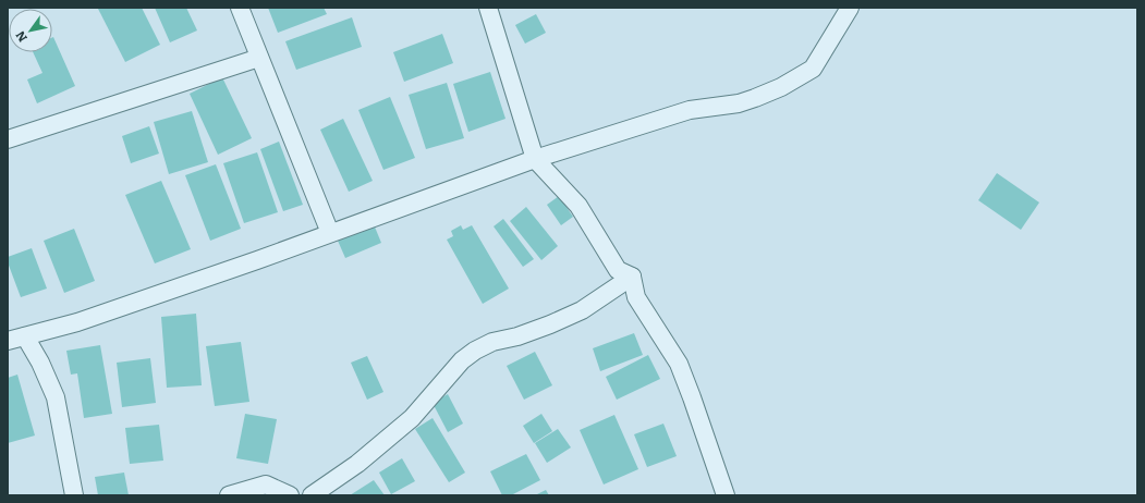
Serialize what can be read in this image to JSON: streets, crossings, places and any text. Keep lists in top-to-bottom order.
{
  "north": "bottom left"
}
